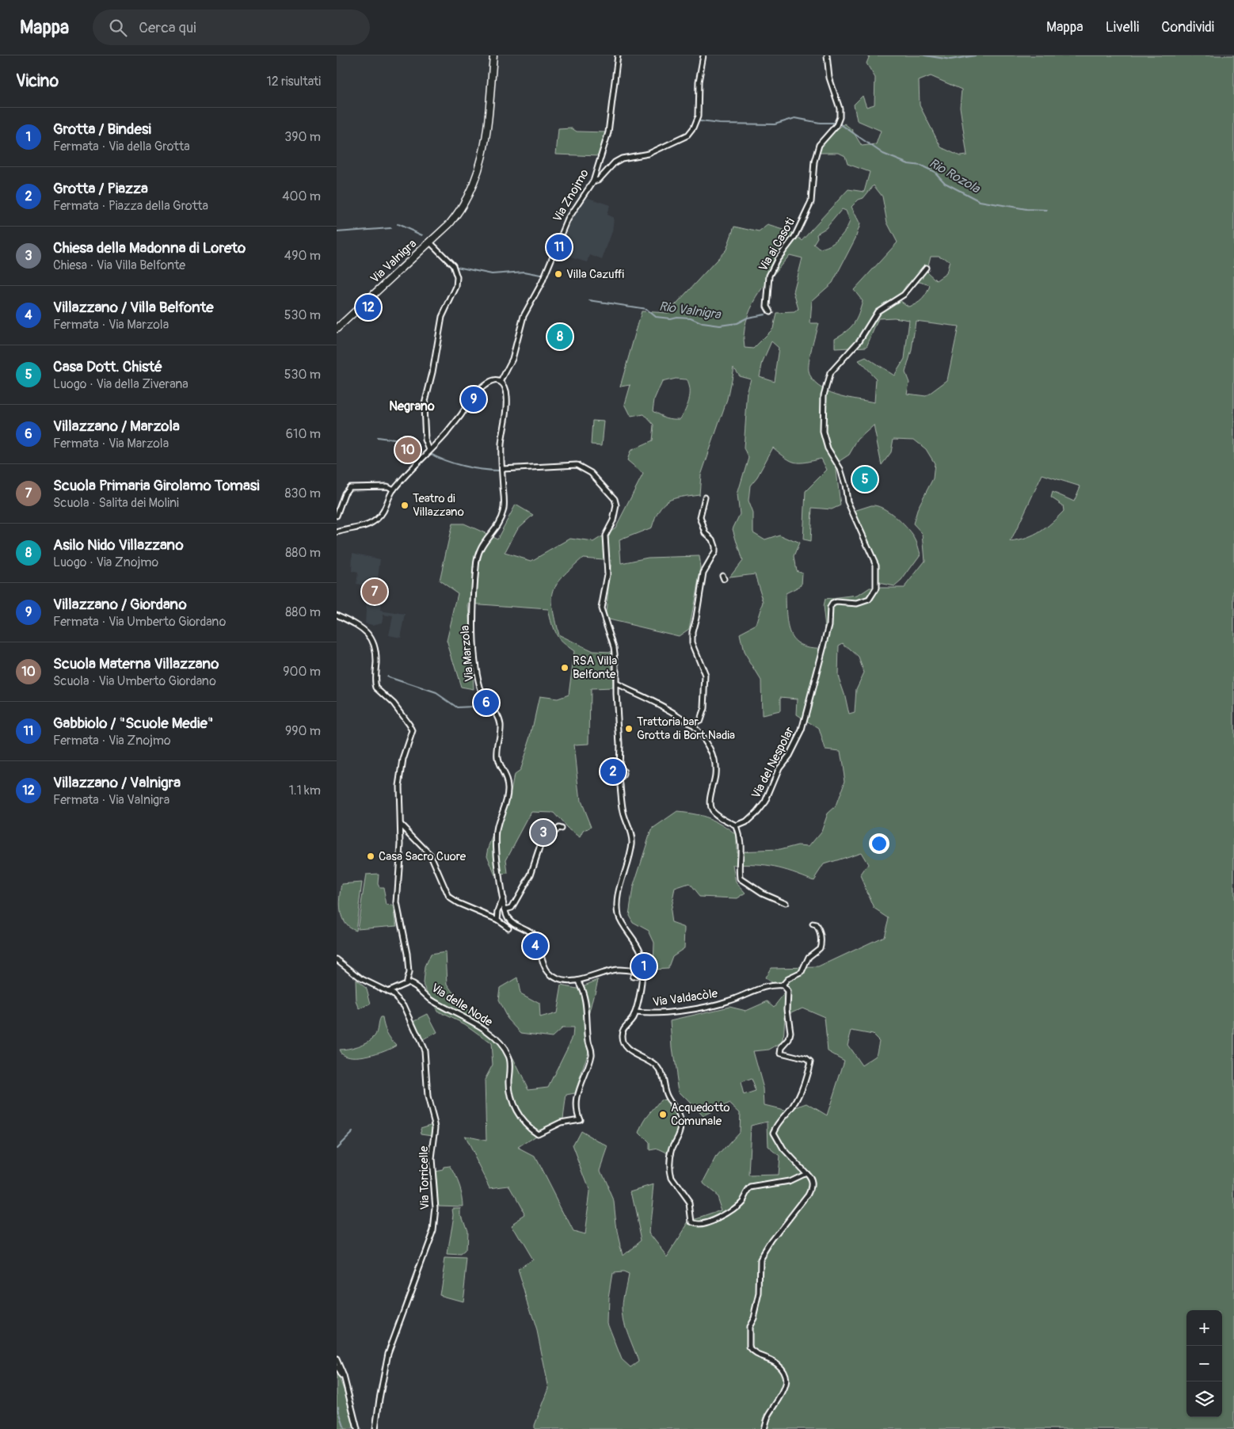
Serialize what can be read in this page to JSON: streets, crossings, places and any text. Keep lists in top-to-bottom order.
{
  "streets": {
    "main road": ["Via Valnigra"],
    "street": [
      "Via Znojmo",
      "Via ai Casoti",
      "Via Marzola",
      "Via del Nespolar",
      "Via Valdacòle",
      "Via delle Node",
      "Via Torricelle"
    ]
  },
  "crossings": [
    ["Via Znojmo", "Via Marzola"],
    ["Via Marzola", "Via delle Node"]
  ],
  "districts": ["Negrano"],
  "water": ["Rio Rozola", "Rio Valnigra"],
  "places": [
    "Villa Cazuffi",
    "Teatro di Villazzano",
    "RSA Villa Belfonte",
    "Trattoria bar Grotta di Bort Nadia",
    "Casa Sacro Cuore",
    "Acquedotto Comunale"
  ],
  "page": {
    "header": "Mappa",
    "search": "Cerca qui",
    "nav": ["Mappa", "Livelli", "Condividi"],
    "heading": ["Vicino", "12 risultati"],
    "list": [
      {
        "mark": "1",
        "name": "Grotta / Bindesi",
        "note": "Fermata · Via della Grotta",
        "value": "390 m"
      },
      {
        "mark": "2",
        "name": "Grotta / Piazza",
        "note": "Fermata · Piazza della Grotta",
        "value": "400 m"
      },
      {
        "mark": "3",
        "name": "Chiesa della Madonna di Loreto",
        "note": "Chiesa · Via Villa Belfonte",
        "value": "490 m"
      },
      {
        "mark": "4",
        "name": "Villazzano / Villa Belfonte",
        "note": "Fermata · Via Marzola",
        "value": "530 m"
      },
      {
        "mark": "5",
        "name": "Casa Dott. Chisté",
        "note": "Luogo · Via della Ziverana",
        "value": "530 m"
      },
      {
        "mark": "6",
        "name": "Villazzano / Marzola",
        "note": "Fermata · Via Marzola",
        "value": "610 m"
      },
      {
        "mark": "7",
        "name": "Scuola Primaria Girolamo Tomasi",
        "note": "Scuola · Salita dei Molini",
        "value": "830 m"
      },
      {
        "mark": "8",
        "name": "Asilo Nido Villazzano",
        "note": "Luogo · Via Znojmo",
        "value": "880 m"
      },
      {
        "mark": "9",
        "name": "Villazzano / Giordano",
        "note": "Fermata · Via Umberto Giordano",
        "value": "880 m"
      },
      {
        "mark": "10",
        "name": "Scuola Materna Villazzano",
        "note": "Scuola · Via Umberto Giordano",
        "value": "900 m"
      },
      {
        "mark": "11",
        "name": "Gabbiolo / \"Scuole Medie\"",
        "note": "Fermata · Via Znojmo",
        "value": "990 m"
      },
      {
        "mark": "12",
        "name": "Villazzano / Valnigra",
        "note": "Fermata · Via Valnigra",
        "value": "1.1 km"
      }
    ],
    "pins": [
      "11",
      "12",
      "8",
      "9",
      "10",
      "5",
      "7",
      "6",
      "2",
      "3",
      "4",
      "1"
    ],
    "map_buttons": ["+", "−"]
  }
}
